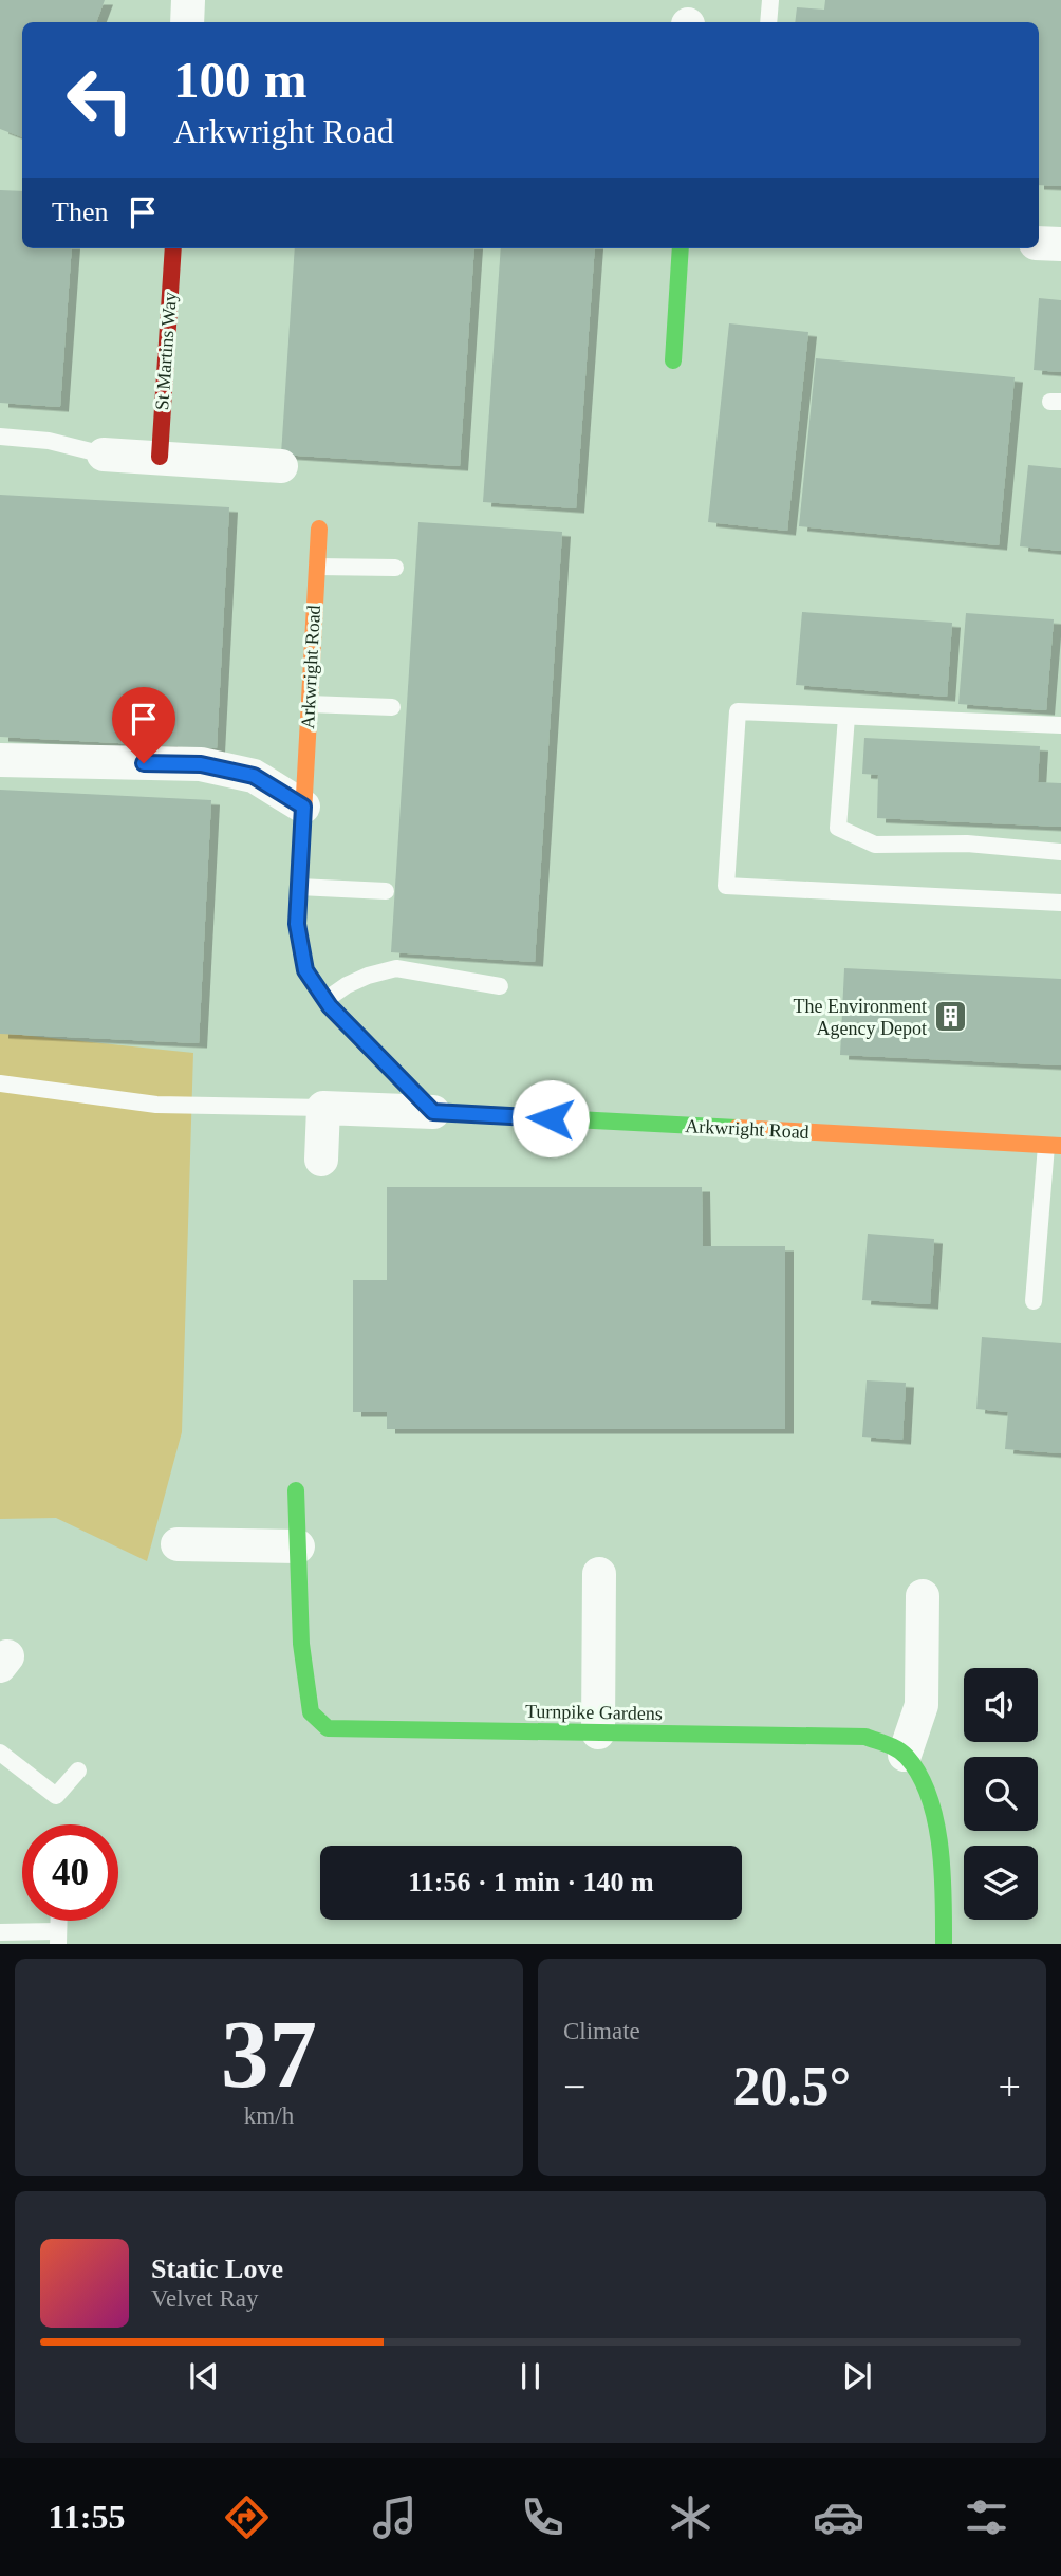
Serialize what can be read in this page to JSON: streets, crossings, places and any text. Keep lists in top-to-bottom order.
{
  "streets": {
    "street": ["St Martins Way", "Arkwright Road", "Turnpike Gardens"]
  },
  "places": {
    "building": ["The Environment Agency Depot"]
  },
  "page": {
    "turn": ["100 m", "Arkwright Road"],
    "then": "Then",
    "limit": "40",
    "trip": "11:56 · 1 min · 140 m",
    "tile": [
      ["37", "km/h"],
      "Climate"
    ],
    "heat": ["−", "20.5°", "+"],
    "song": ["Static Love", "Velvet Ray"],
    "tabs": "11:55"
  }
}
